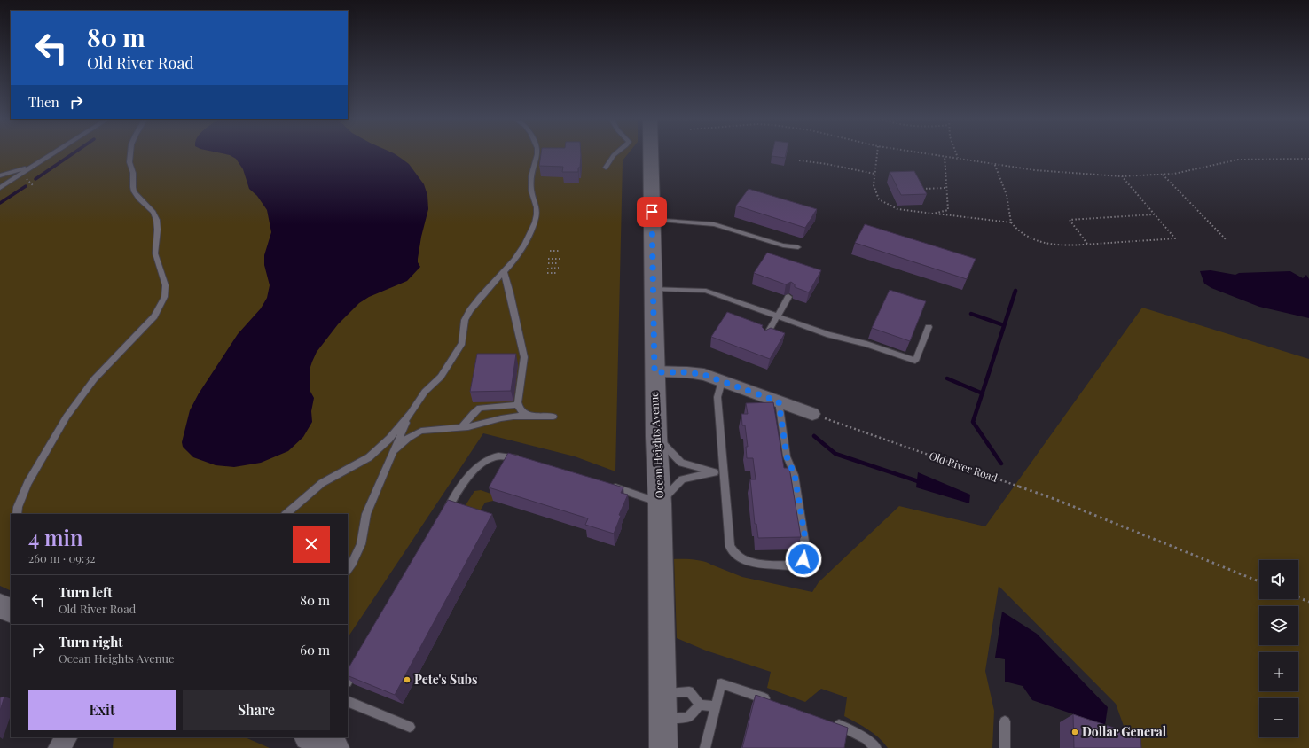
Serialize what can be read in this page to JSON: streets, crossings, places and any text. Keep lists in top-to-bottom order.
{
  "streets": {
    "main road": ["Ocean Heights Avenue"],
    "path": ["Old River Road"]
  },
  "places": ["Pete's Subs", "Dollar General"],
  "page": {
    "turn": ["80 m", "Old River Road"],
    "then": "Then",
    "heading": ["4 min", "260 m · 09:32"],
    "map_buttons": ["+", "−"],
    "list": [
      {
        "name": "Turn left",
        "note": "Old River Road",
        "value": "80 m"
      },
      {
        "name": "Turn right",
        "note": "Ocean Heights Avenue",
        "value": "60 m"
      }
    ],
    "buttons": ["Exit", "Share"]
  }
}
